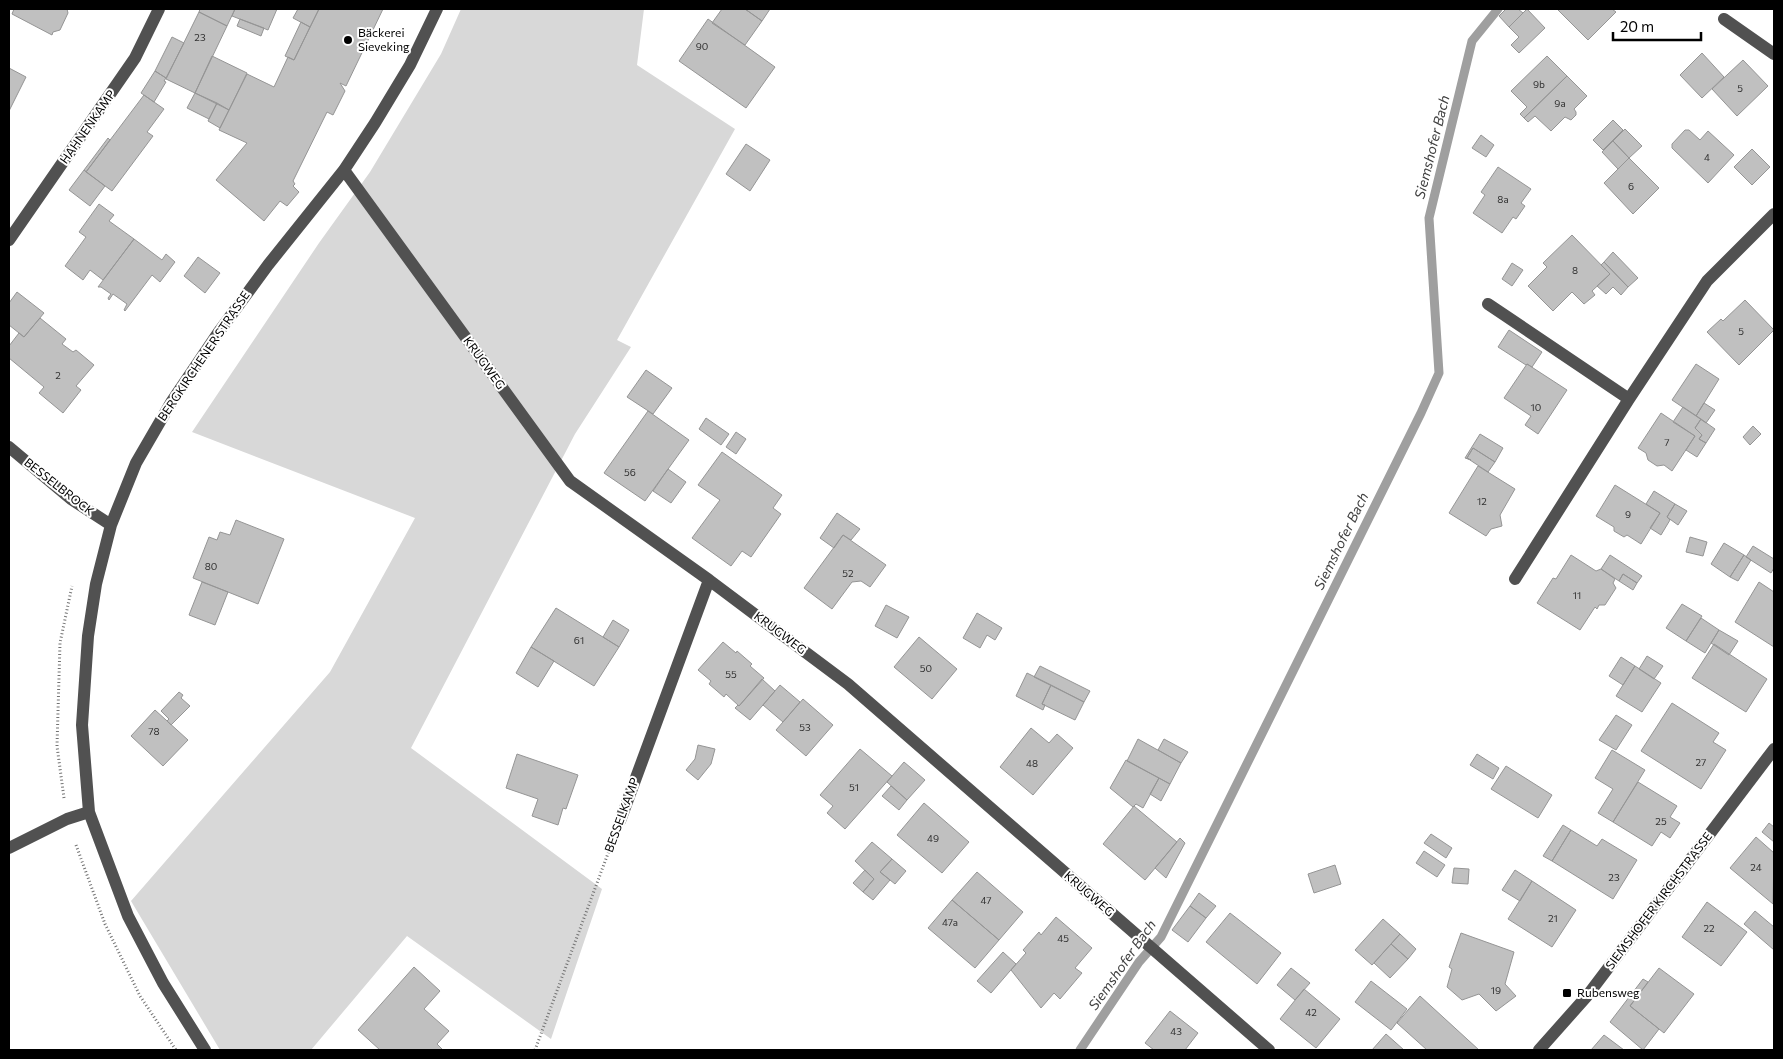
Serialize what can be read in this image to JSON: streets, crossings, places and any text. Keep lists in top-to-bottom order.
{
  "streets": {
    "street": [
      "HAHNENKAMP",
      "BERGKIRCHENER STRASSE",
      "KRUGWEG",
      "BESSELBROCK",
      "BESSELKAMP",
      "SIEMSHOFER KIRCHSTRASSE"
    ]
  },
  "crossings": [
    ["BERGKIRCHENER STRASSE", "KRUGWEG"],
    ["BERGKIRCHENER STRASSE", "BESSELBROCK"],
    ["KRUGWEG", "BESSELKAMP"]
  ],
  "water": ["Siemshofer Bach"],
  "places": {
    "other": ["Bäckerei Sieveking"],
    "transit": ["Rubensweg"]
  },
  "house_numbers": [
    "23",
    "90",
    "9b",
    "5",
    "9a",
    "4",
    "6",
    "8a",
    "8",
    "5",
    "2",
    "10",
    "7",
    "56",
    "12",
    "9",
    "80",
    "52",
    "11",
    "61",
    "50",
    "55",
    "53",
    "78",
    "27",
    "48",
    "51",
    "25",
    "49",
    "24",
    "23",
    "47",
    "21",
    "47a",
    "22",
    "45",
    "19",
    "42",
    "43"
  ],
  "scale_bar": "20 m"
}
